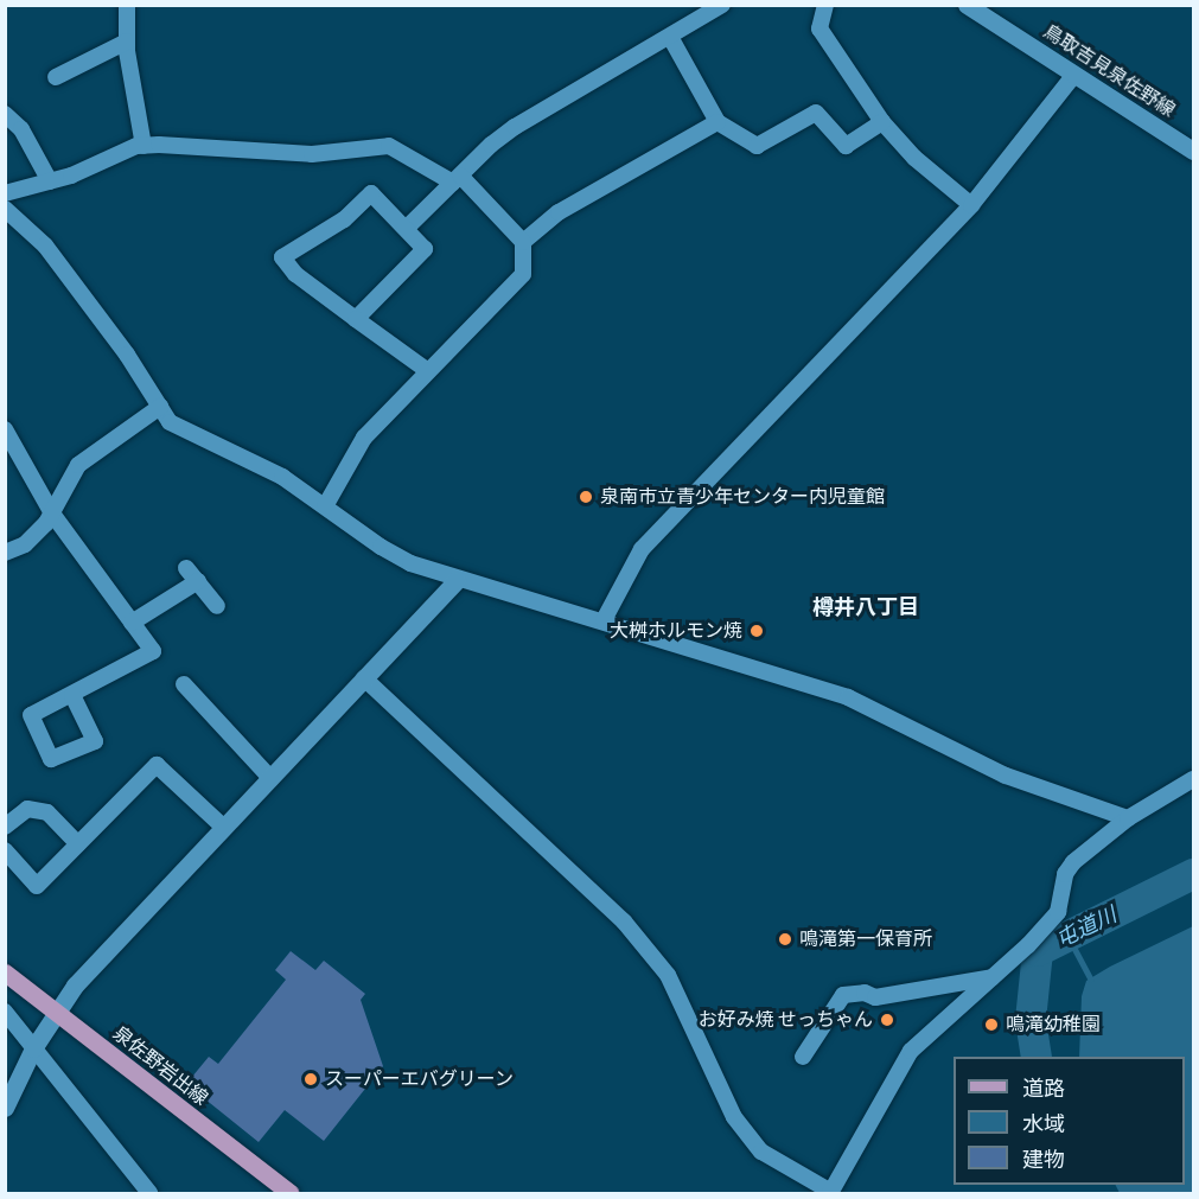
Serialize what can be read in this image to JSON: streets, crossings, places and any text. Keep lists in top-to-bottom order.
{
  "streets": {
    "main road": ["泉佐野岩出線"],
    "street": ["鳥取吉見泉佐野線"]
  },
  "districts": ["樽井八丁目"],
  "water": ["屯道川"],
  "places": [
    "泉南市立青少年センター内児童館",
    "大桝ホルモン焼",
    "鳴滝第一保育所",
    "お好み焼 せっちゃん",
    "鳴滝幼稚園",
    "スーパーエバグリーン"
  ],
  "legend": ["道路", "水域", "建物"]
}
